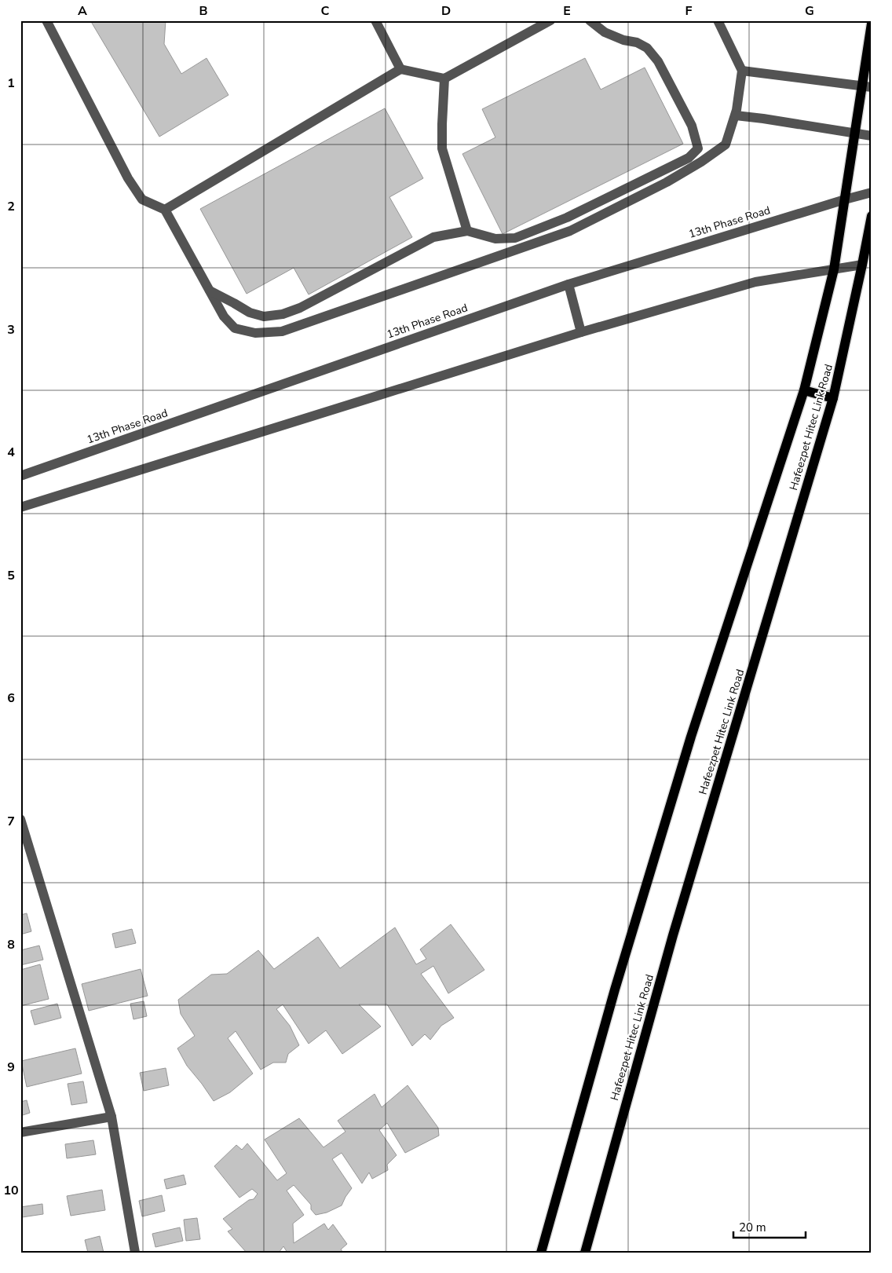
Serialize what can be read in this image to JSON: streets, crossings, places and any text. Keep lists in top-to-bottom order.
{
  "streets": {
    "main road": ["Hafeezpet Hitec Link Road"],
    "street": ["13th Phase Road"]
  },
  "crossings": [
    ["13th Phase Road", "Hafeezpet Hitec Link Road"]
  ],
  "scale_bar": "20 m",
  "grid": {
    "columns": [
      "A",
      "B",
      "C",
      "D",
      "E",
      "F",
      "G"
    ],
    "rows": [
      "1",
      "2",
      "3",
      "4",
      "5",
      "6",
      "7",
      "8",
      "9",
      "10"
    ]
  }
}
